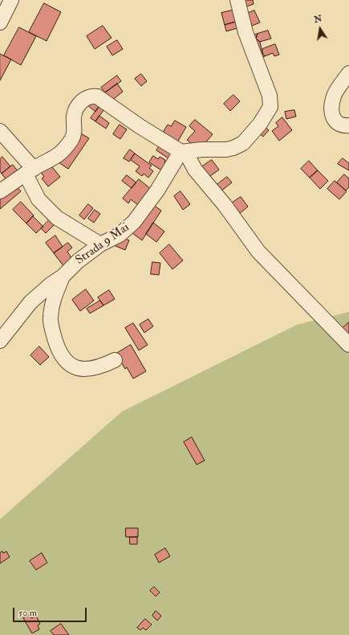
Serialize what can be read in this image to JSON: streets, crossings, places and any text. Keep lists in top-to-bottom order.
{
  "streets": {
    "street": ["Strada 9 Mai"]
  },
  "scale_bar": "50 m",
  "north": "top"
}
